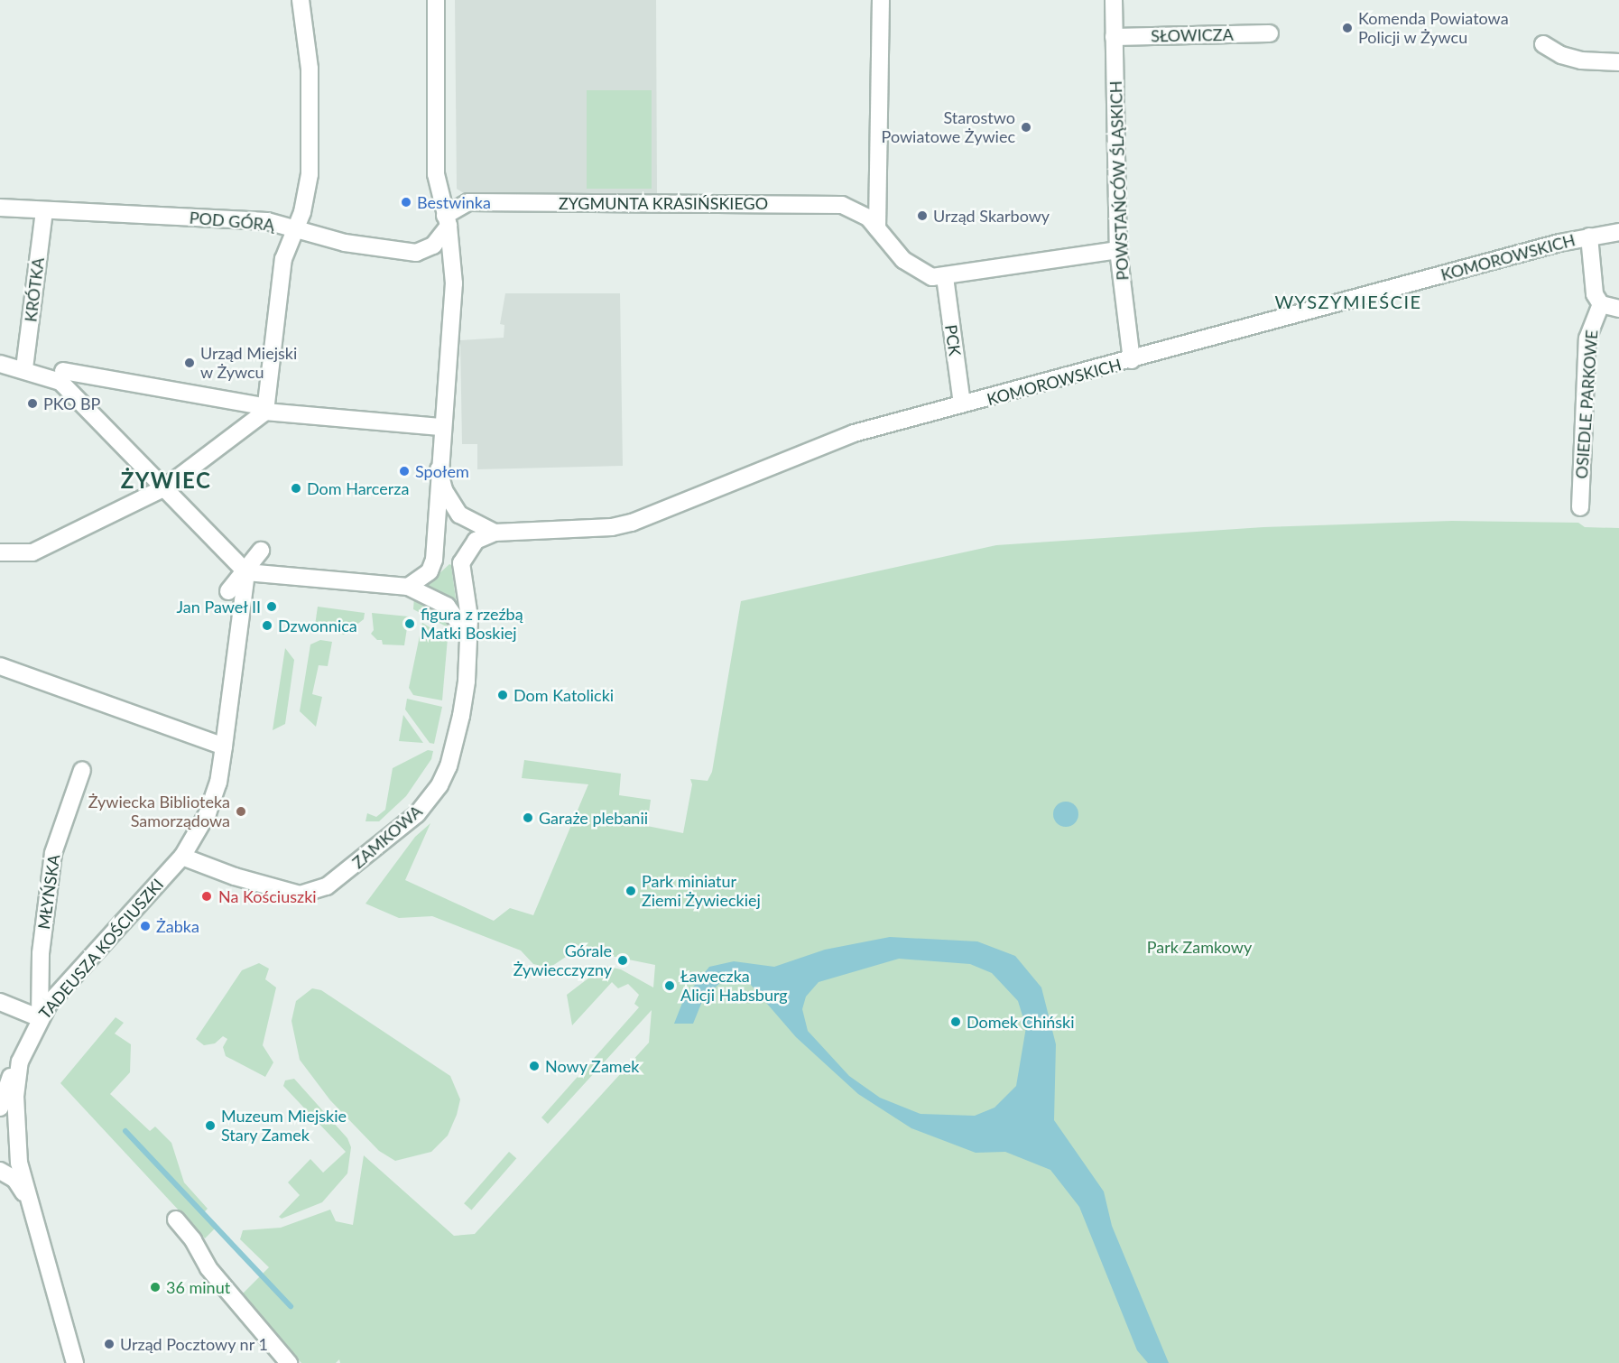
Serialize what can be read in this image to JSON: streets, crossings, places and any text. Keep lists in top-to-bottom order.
{
  "streets": {
    "street": [
      "SŁOWICZA",
      "POWSTAŃCÓW ŚLĄSKICH",
      "ZYGMUNTA KRASIŃSKIEGO",
      "POD GÓRĄ",
      "KOMOROWSKICH",
      "KRÓTKA",
      "PCK",
      "OSIEDLE PARKOWE",
      "ZAMKOWA",
      "MŁYŃSKA",
      "TADEUSZA KOŚCIUSZKI"
    ]
  },
  "crossings": [
    ["SŁOWICZA", "POWSTAŃCÓW ŚLĄSKICH"],
    ["POWSTAŃCÓW ŚLĄSKICH", "ZYGMUNTA KRASIŃSKIEGO"],
    ["POWSTAŃCÓW ŚLĄSKICH", "KOMOROWSKICH"],
    ["ZYGMUNTA KRASIŃSKIEGO", "POD GÓRĄ"],
    ["ZYGMUNTA KRASIŃSKIEGO", "PCK"],
    ["POD GÓRĄ", "KRÓTKA"],
    ["KOMOROWSKICH", "PCK"],
    ["KOMOROWSKICH", "ZAMKOWA"],
    ["ZAMKOWA", "TADEUSZA KOŚCIUSZKI"],
    ["MŁYŃSKA", "TADEUSZA KOŚCIUSZKI"]
  ],
  "districts": ["WYSZYMIEŚCIE", "ŻYWIEC"],
  "parks": ["Park Zamkowy"],
  "places": [
    "Komenda Powiatowa Policji w Żywcu",
    "Starostwo Powiatowe Żywiec",
    "Bestwinka",
    "Urząd Skarbowy",
    "Urząd Miejski w Żywcu",
    "PKO BP",
    "Społem",
    "Dom Harcerza",
    "Jan Paweł II",
    "figura z rzeźbą Matki Boskiej",
    "Dzwonnica",
    "Dom Katolicki",
    "Żywiecka Biblioteka Samorządowa",
    "Garaże plebanii",
    "Park miniatur Ziemi Żywieckiej",
    "Na Kościuszki",
    "Żabka",
    "Górale Żywiecczyzny",
    "Ławeczka Alicji Habsburg",
    "Domek Chiński",
    "Nowy Zamek",
    "Muzeum Miejskie Stary Zamek",
    "36 minut",
    "Urząd Pocztowy nr 1"
  ]
}
